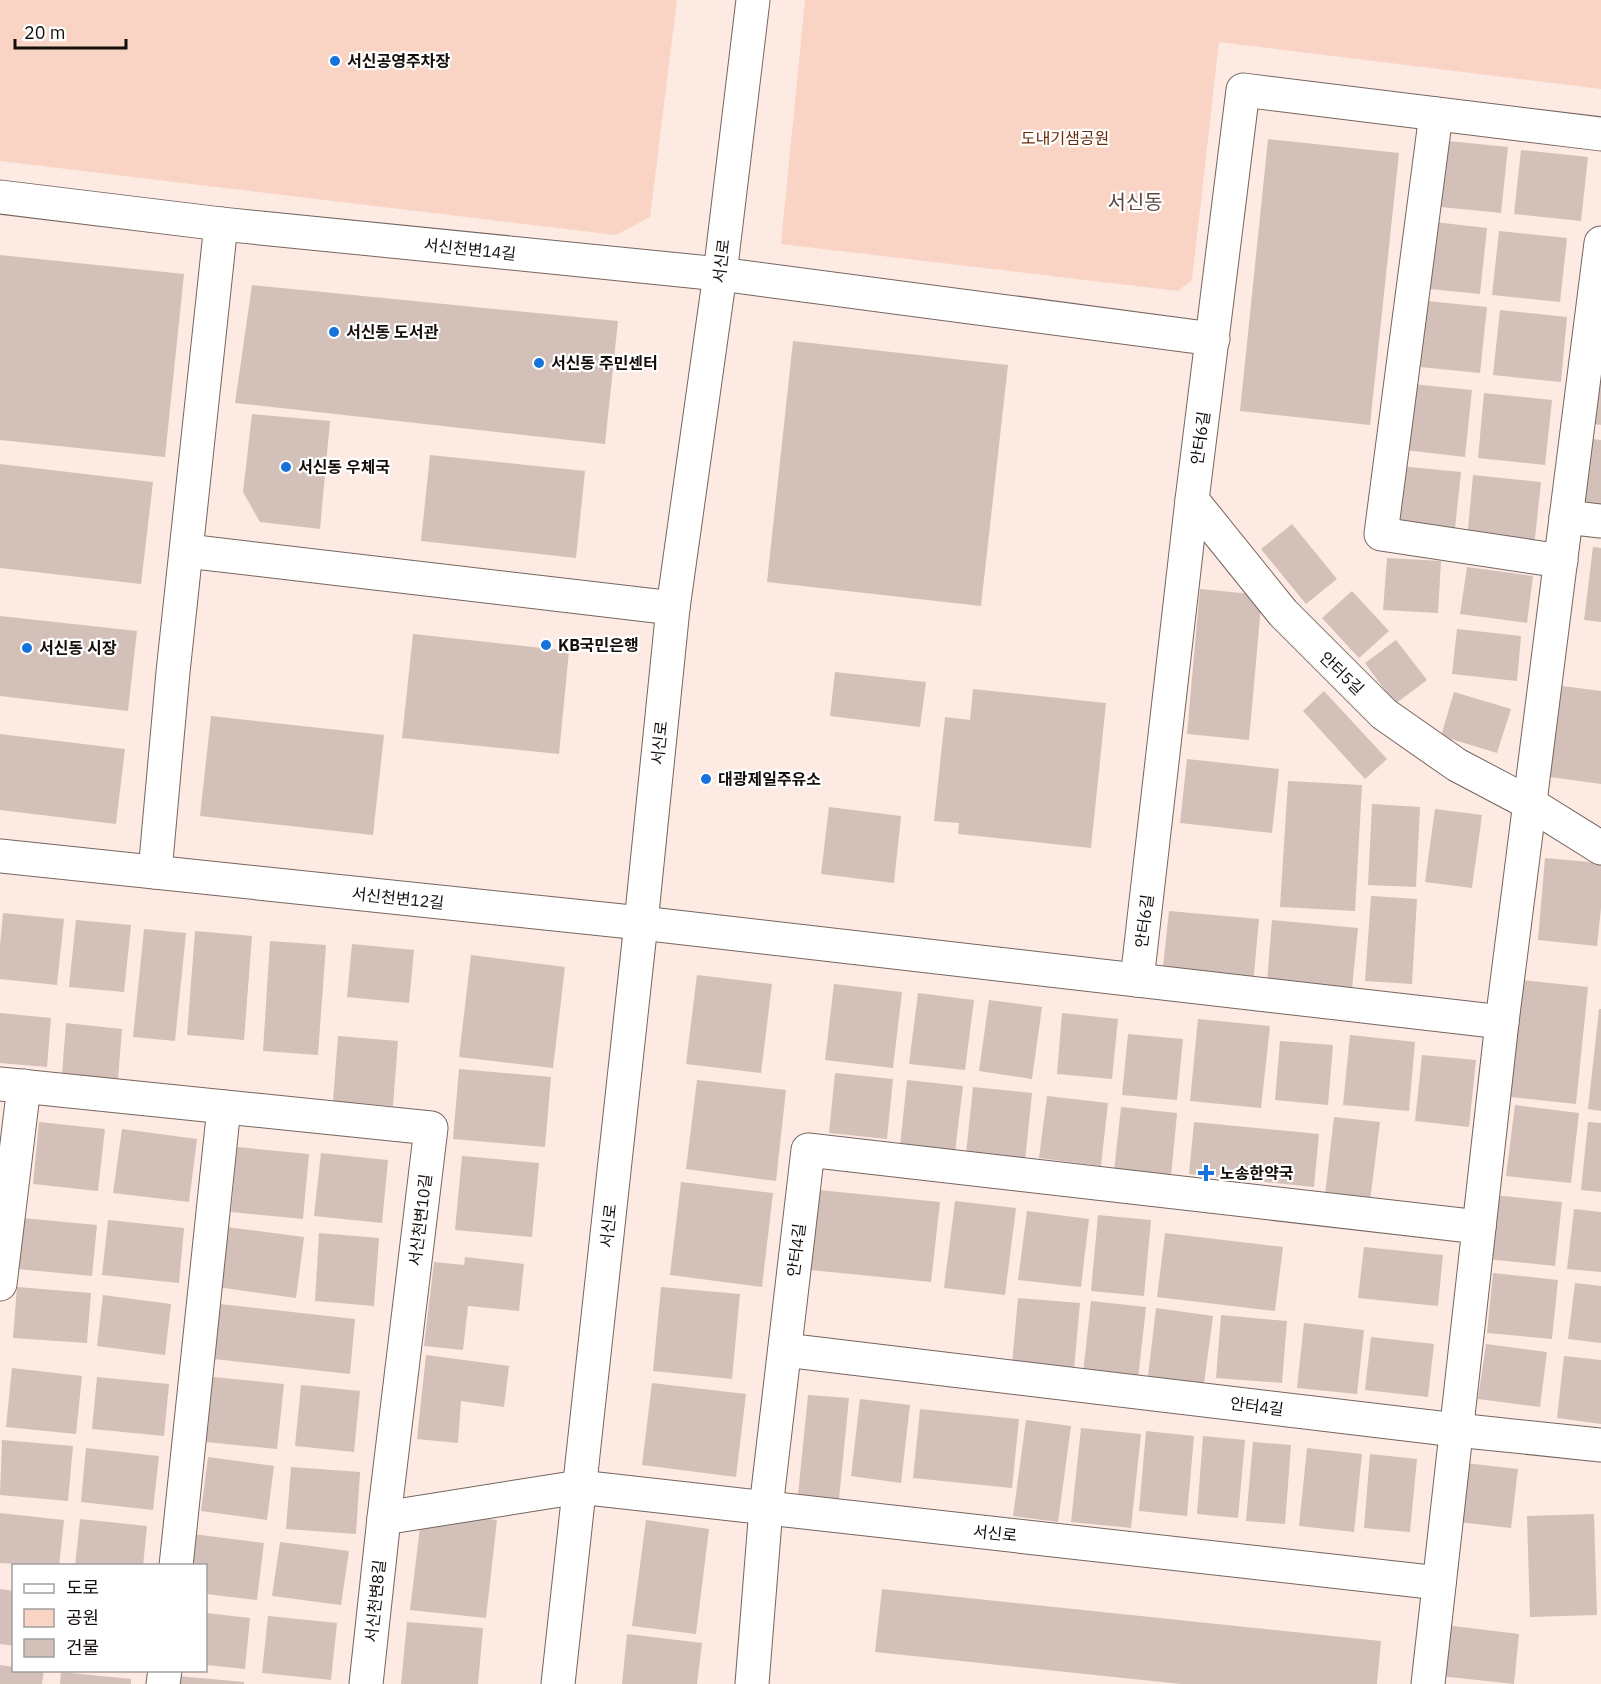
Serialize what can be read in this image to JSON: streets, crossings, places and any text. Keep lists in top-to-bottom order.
{
  "streets": {
    "street": [
      "서신천변14길",
      "서신로",
      "안터6길",
      "안터5길",
      "서신천변12길",
      "서신천변10길",
      "안터4길",
      "서신천변8길"
    ]
  },
  "crossings": [
    ["서신천변14길", "서신로"],
    ["서신천변14길", "안터6길"],
    ["서신로", "서신천변12길"],
    ["안터6길", "안터5길"],
    ["서신천변10길", "서신천변8길"]
  ],
  "districts": ["서신동"],
  "parks": ["도내기샘공원"],
  "places": {
    "other": [
      "서신공영주차장",
      "서신동 도서관",
      "서신동 주민센터",
      "서신동 우체국",
      "KB국민은행",
      "서신동 시장",
      "대광제일주유소"
    ],
    "health": ["노송한약국"]
  },
  "legend": ["도로", "공원", "건물"],
  "scale_bar": "20 m"
}
